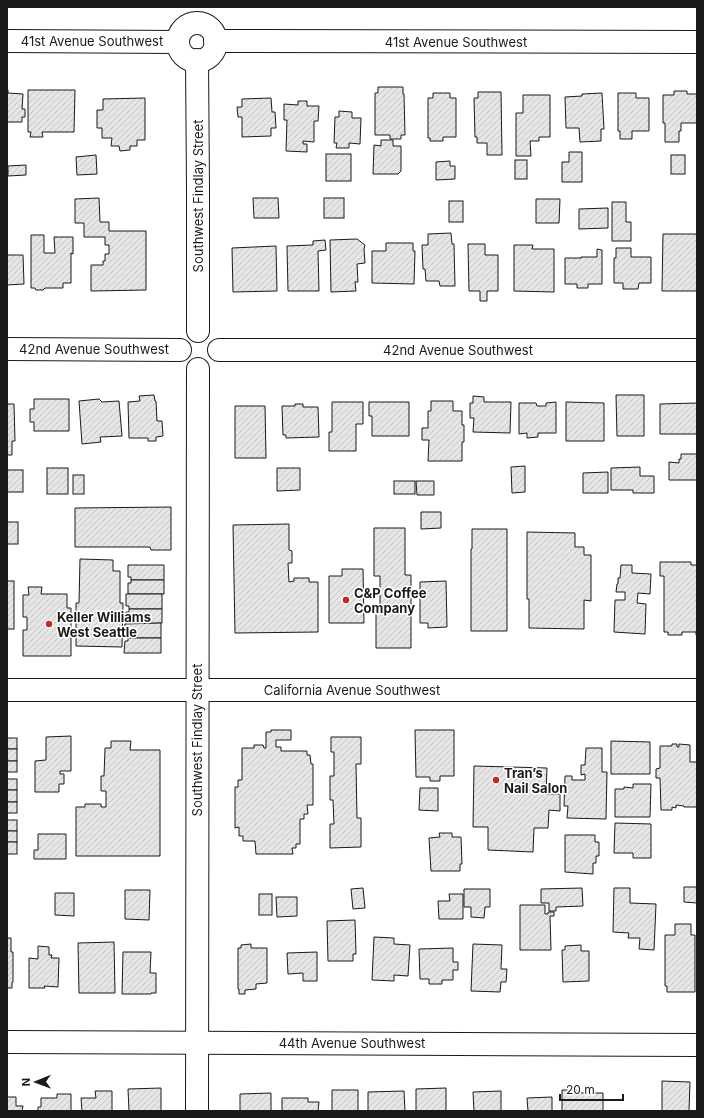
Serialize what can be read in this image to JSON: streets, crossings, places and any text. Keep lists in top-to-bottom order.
{
  "streets": {
    "street": [
      "41st Avenue Southwest",
      "Southwest Findlay Street",
      "42nd Avenue Southwest",
      "California Avenue Southwest",
      "44th Avenue Southwest"
    ]
  },
  "crossings": [
    ["41st Avenue Southwest", "Southwest Findlay Street"],
    ["Southwest Findlay Street", "42nd Avenue Southwest"],
    ["Southwest Findlay Street", "California Avenue Southwest"],
    ["Southwest Findlay Street", "44th Avenue Southwest"]
  ],
  "places": ["C&P Coffee Company", "Keller Williams West Seattle", "Tran’s Nail Salon"],
  "scale_bar": "20 m",
  "north": "left"
}
